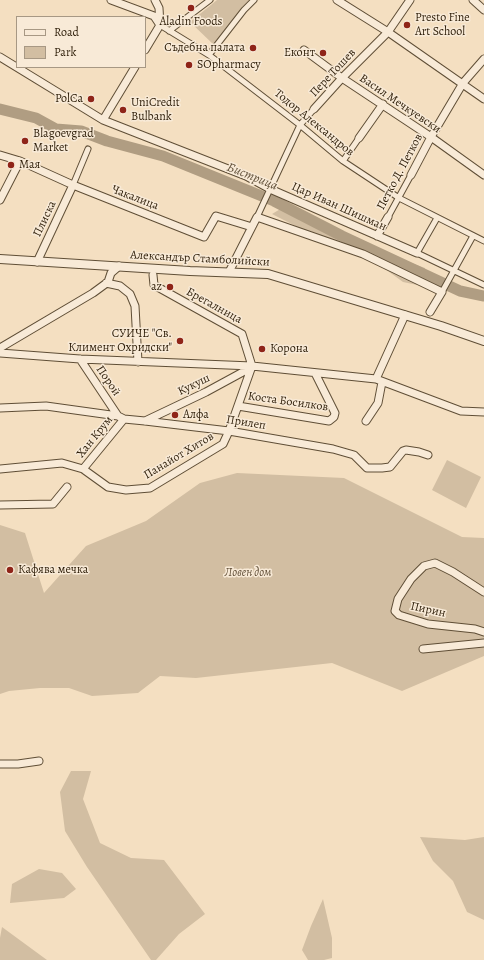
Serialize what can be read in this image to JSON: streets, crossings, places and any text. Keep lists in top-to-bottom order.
{
  "streets": {
    "street": [
      "Пере Тошев",
      "Васил Мечкуевски",
      "Тодор Александров",
      "Петко Д. Петков",
      "Чакалица",
      "Цар Иван Шишман",
      "Плиска",
      "Александър Стамболийски",
      "Брегалница",
      "Порой",
      "Кукуш",
      "Коста Босилков",
      "Прилеп",
      "Хан Крум",
      "Панайот Хитов",
      "Пирин"
    ]
  },
  "crossings": [
    ["Пере Тошев", "Васил Мечкуевски"],
    ["Пере Тошев", "Тодор Александров"],
    ["Пере Тошев", "Цар Иван Шишман"],
    ["Васил Мечкуевски", "Петко Д. Петков"],
    ["Тодор Александров", "Петко Д. Петков"],
    ["Петко Д. Петков", "Цар Иван Шишман"],
    ["Чакалица", "Плиска"],
    ["Плиска", "Александър Стамболийски"],
    ["Брегалница", "Кукуш"],
    ["Брегалница", "Панайот Хитов"],
    ["Порой", "Прилеп"],
    ["Порой", "Хан Крум"],
    ["Кукуш", "Прилеп"],
    ["Кукуш", "Панайот Хитов"],
    ["Коста Босилков", "Панайот Хитов"],
    ["Прилеп", "Хан Крум"],
    ["Прилеп", "Панайот Хитов"],
    ["Хан Крум", "Панайот Хитов"]
  ],
  "water": ["Бистрица"],
  "parks": ["Ловен дом"],
  "places": [
    "Aladin Foods",
    "Presto Fine Art School",
    "Съдебна палата",
    "Еконт",
    "SOpharmacy",
    "PolCa",
    "UniCredit Bulbank",
    "Blagoevgrad Market",
    "Мая",
    "az",
    "СУИЧЕ \"Св. Климент Охридски\"",
    "Корона",
    "Алфа",
    "Кафява мечка"
  ],
  "legend": ["Road", "Park"]
}
